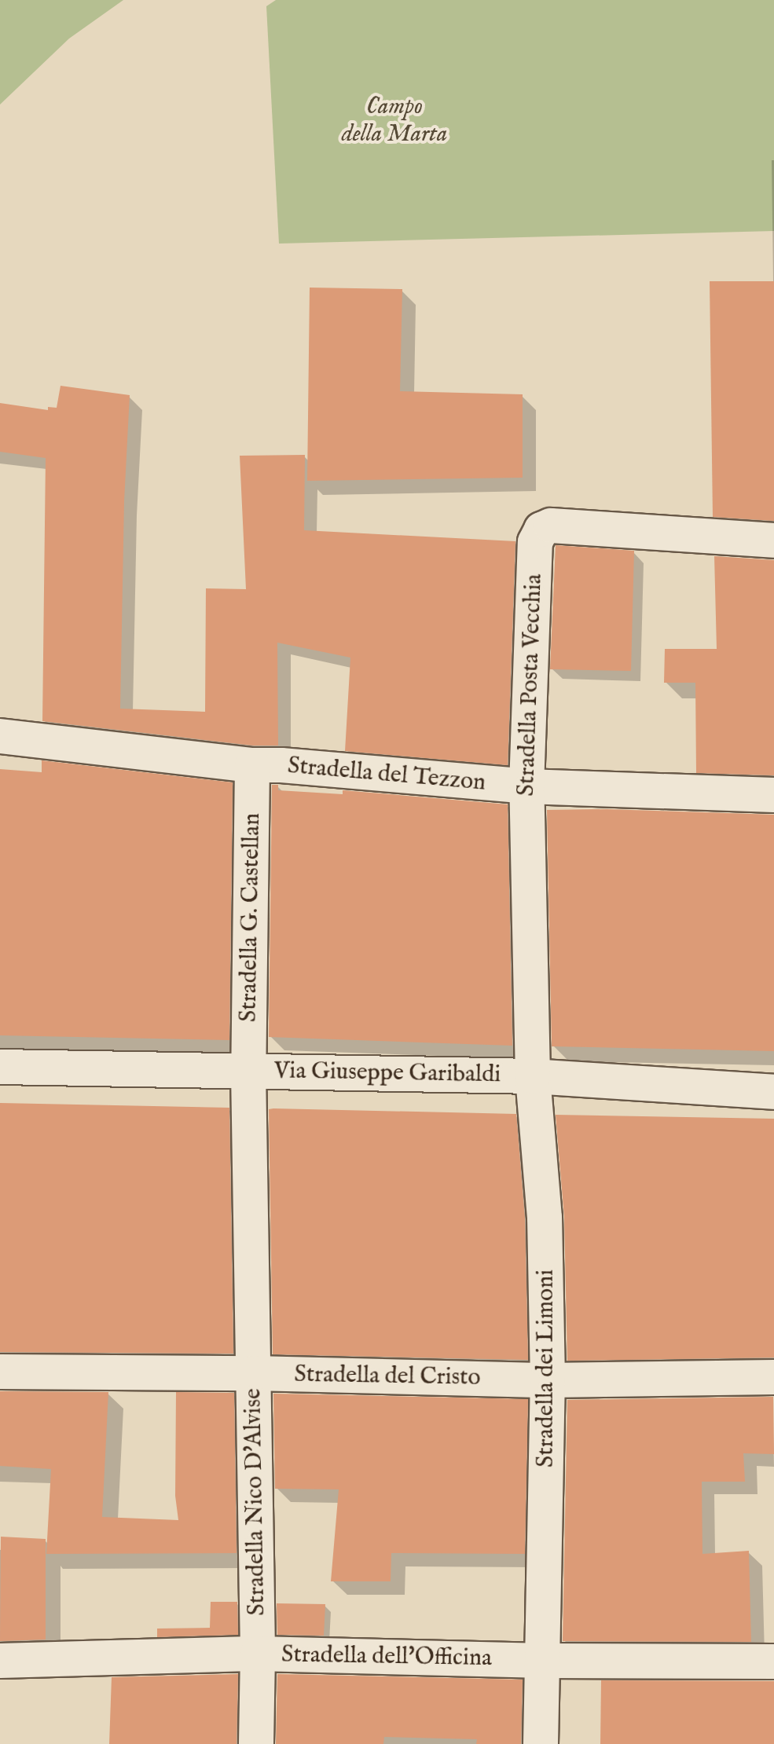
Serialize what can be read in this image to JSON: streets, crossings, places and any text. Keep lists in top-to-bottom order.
{
  "streets": {
    "street": [
      "Stradella Posta Vecchia",
      "Stradella del Tezzon",
      "Stradella G. Castellan",
      "Via Giuseppe Garibaldi",
      "Stradella dei Limoni",
      "Stradella del Cristo",
      "Stradella Nico D'Alvise",
      "Stradella dell'Officina"
    ]
  },
  "crossings": [
    ["Stradella Posta Vecchia", "Stradella del Tezzon"],
    ["Stradella Posta Vecchia", "Via Giuseppe Garibaldi"],
    ["Stradella Posta Vecchia", "Stradella dei Limoni"],
    ["Stradella del Tezzon", "Stradella G. Castellan"],
    ["Stradella G. Castellan", "Via Giuseppe Garibaldi"],
    ["Stradella G. Castellan", "Stradella del Cristo"],
    ["Stradella G. Castellan", "Stradella Nico D'Alvise"],
    ["Via Giuseppe Garibaldi", "Stradella dei Limoni"],
    ["Stradella dei Limoni", "Stradella del Cristo"],
    ["Stradella dei Limoni", "Stradella dell'Officina"],
    ["Stradella del Cristo", "Stradella Nico D'Alvise"],
    ["Stradella Nico D'Alvise", "Stradella dell'Officina"]
  ],
  "parks": ["Campo della Marta"]
}
